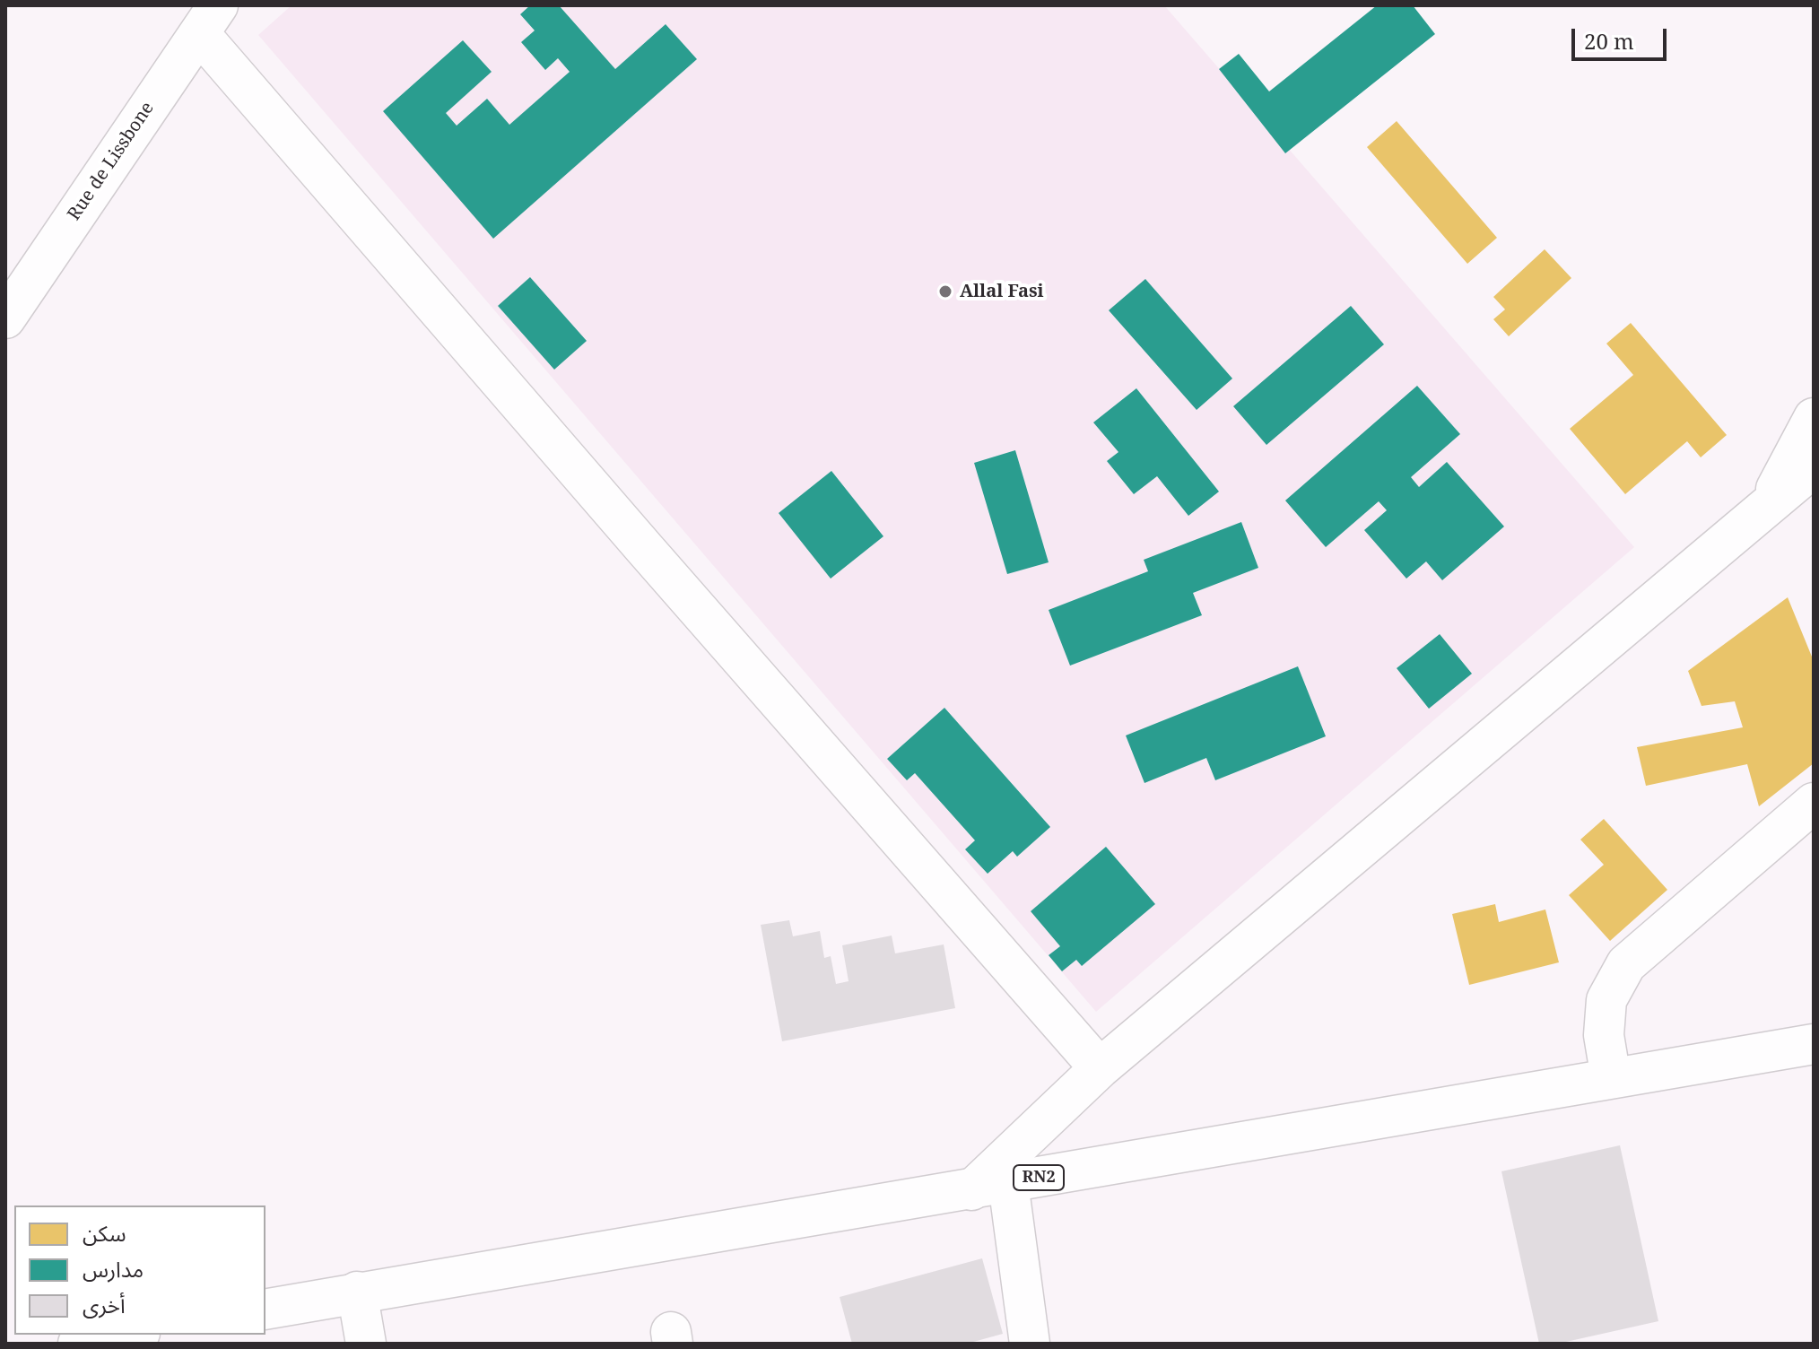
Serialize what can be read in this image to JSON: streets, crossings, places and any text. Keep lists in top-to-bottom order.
{
  "streets": {
    "main road": ["Rue de Lissbone", "RN2"]
  },
  "places": ["Allal Fasi"],
  "legend": ["سكن", "مدارس", "أخرى"],
  "scale_bar": "20 m"
}
